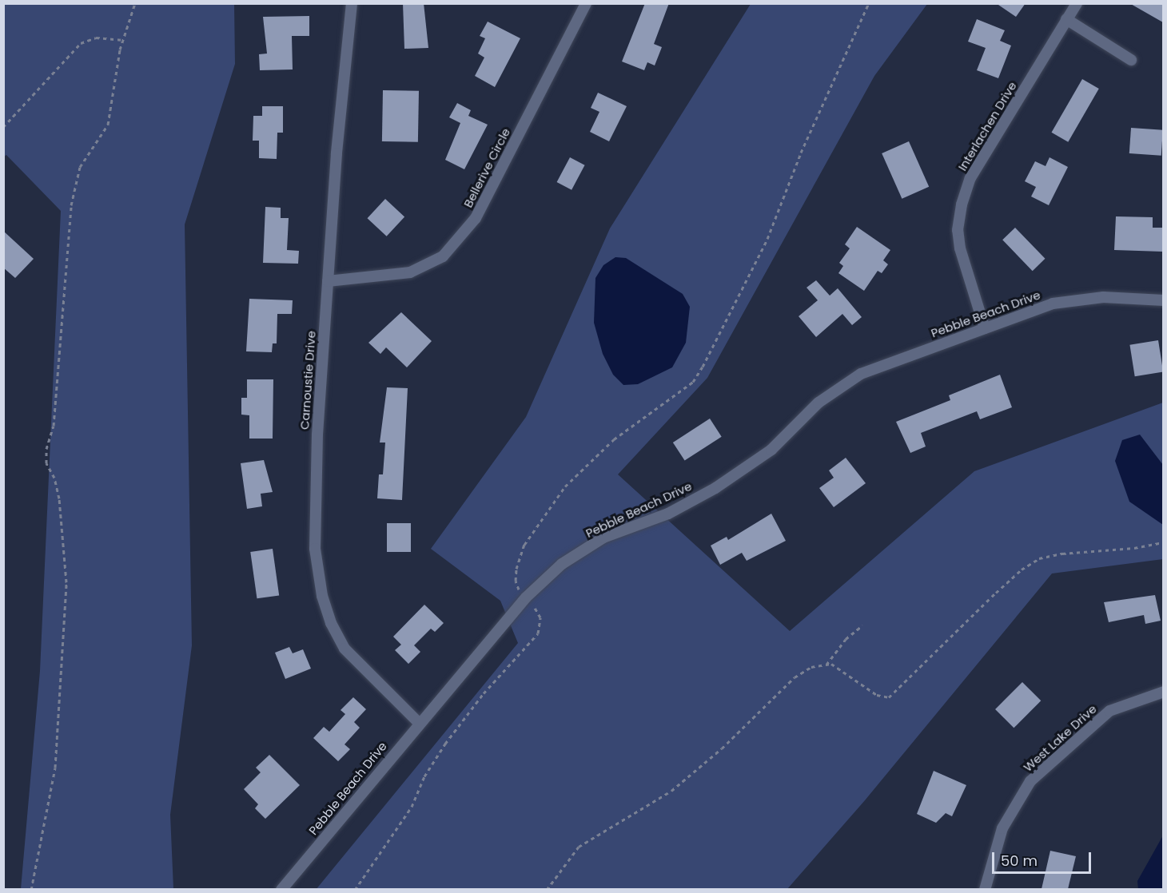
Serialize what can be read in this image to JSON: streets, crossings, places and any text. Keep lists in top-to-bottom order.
{
  "streets": {
    "street": [
      "Interlachen Drive",
      "Bellerive Circle",
      "Pebble Beach Drive",
      "Carnoustie Drive",
      "West Lake Drive"
    ]
  },
  "crossings": [
    ["Interlachen Drive", "Pebble Beach Drive"],
    ["Bellerive Circle", "Carnoustie Drive"],
    ["Pebble Beach Drive", "Carnoustie Drive"]
  ],
  "scale_bar": "50 m"
}
